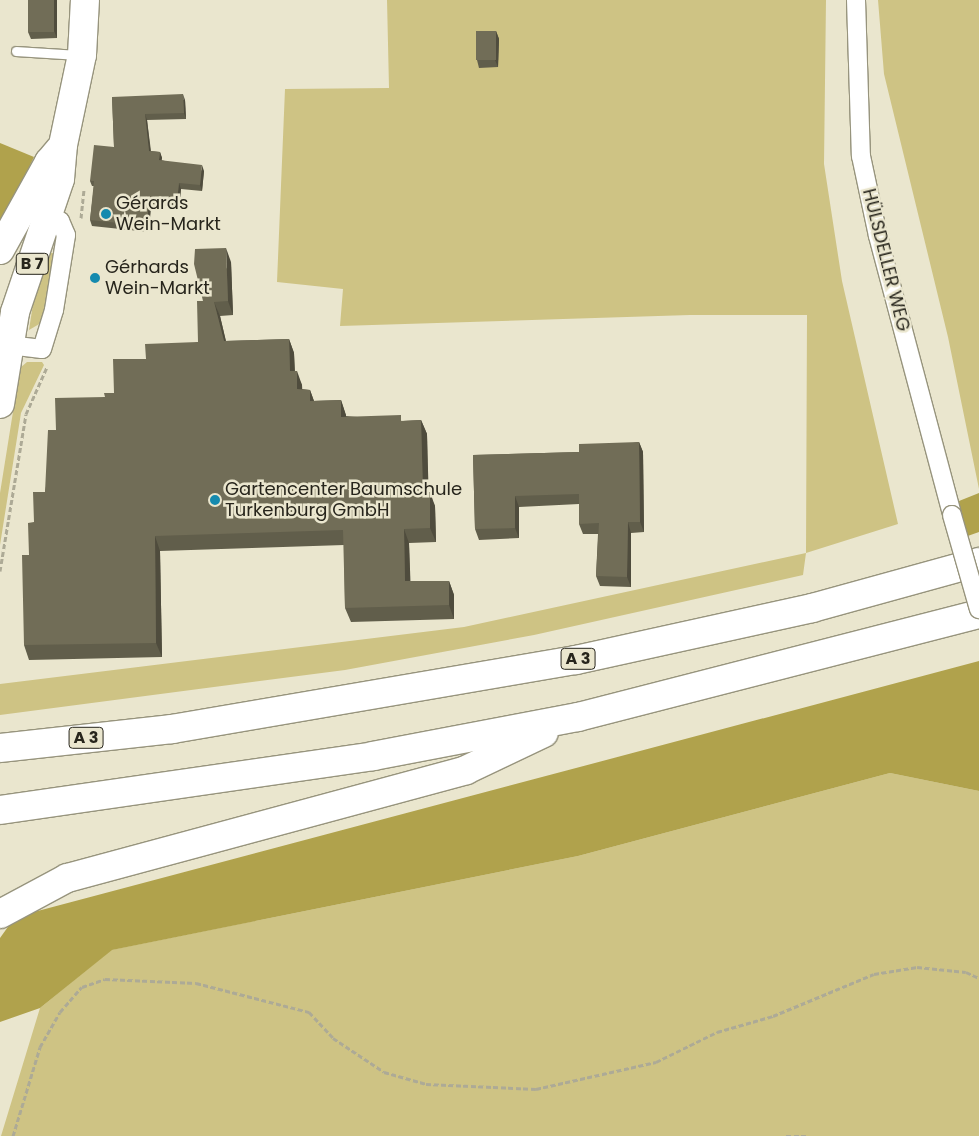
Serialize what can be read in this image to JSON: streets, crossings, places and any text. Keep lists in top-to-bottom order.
{
  "streets": {
    "main road": ["B 7", "A 3"],
    "street": ["HÜLSDELLER WEG"]
  },
  "places": ["Gérards Wein-Markt", "Gérhards Wein-Markt", "Gartencenter Baumschule Turkenburg GmbH"]
}
